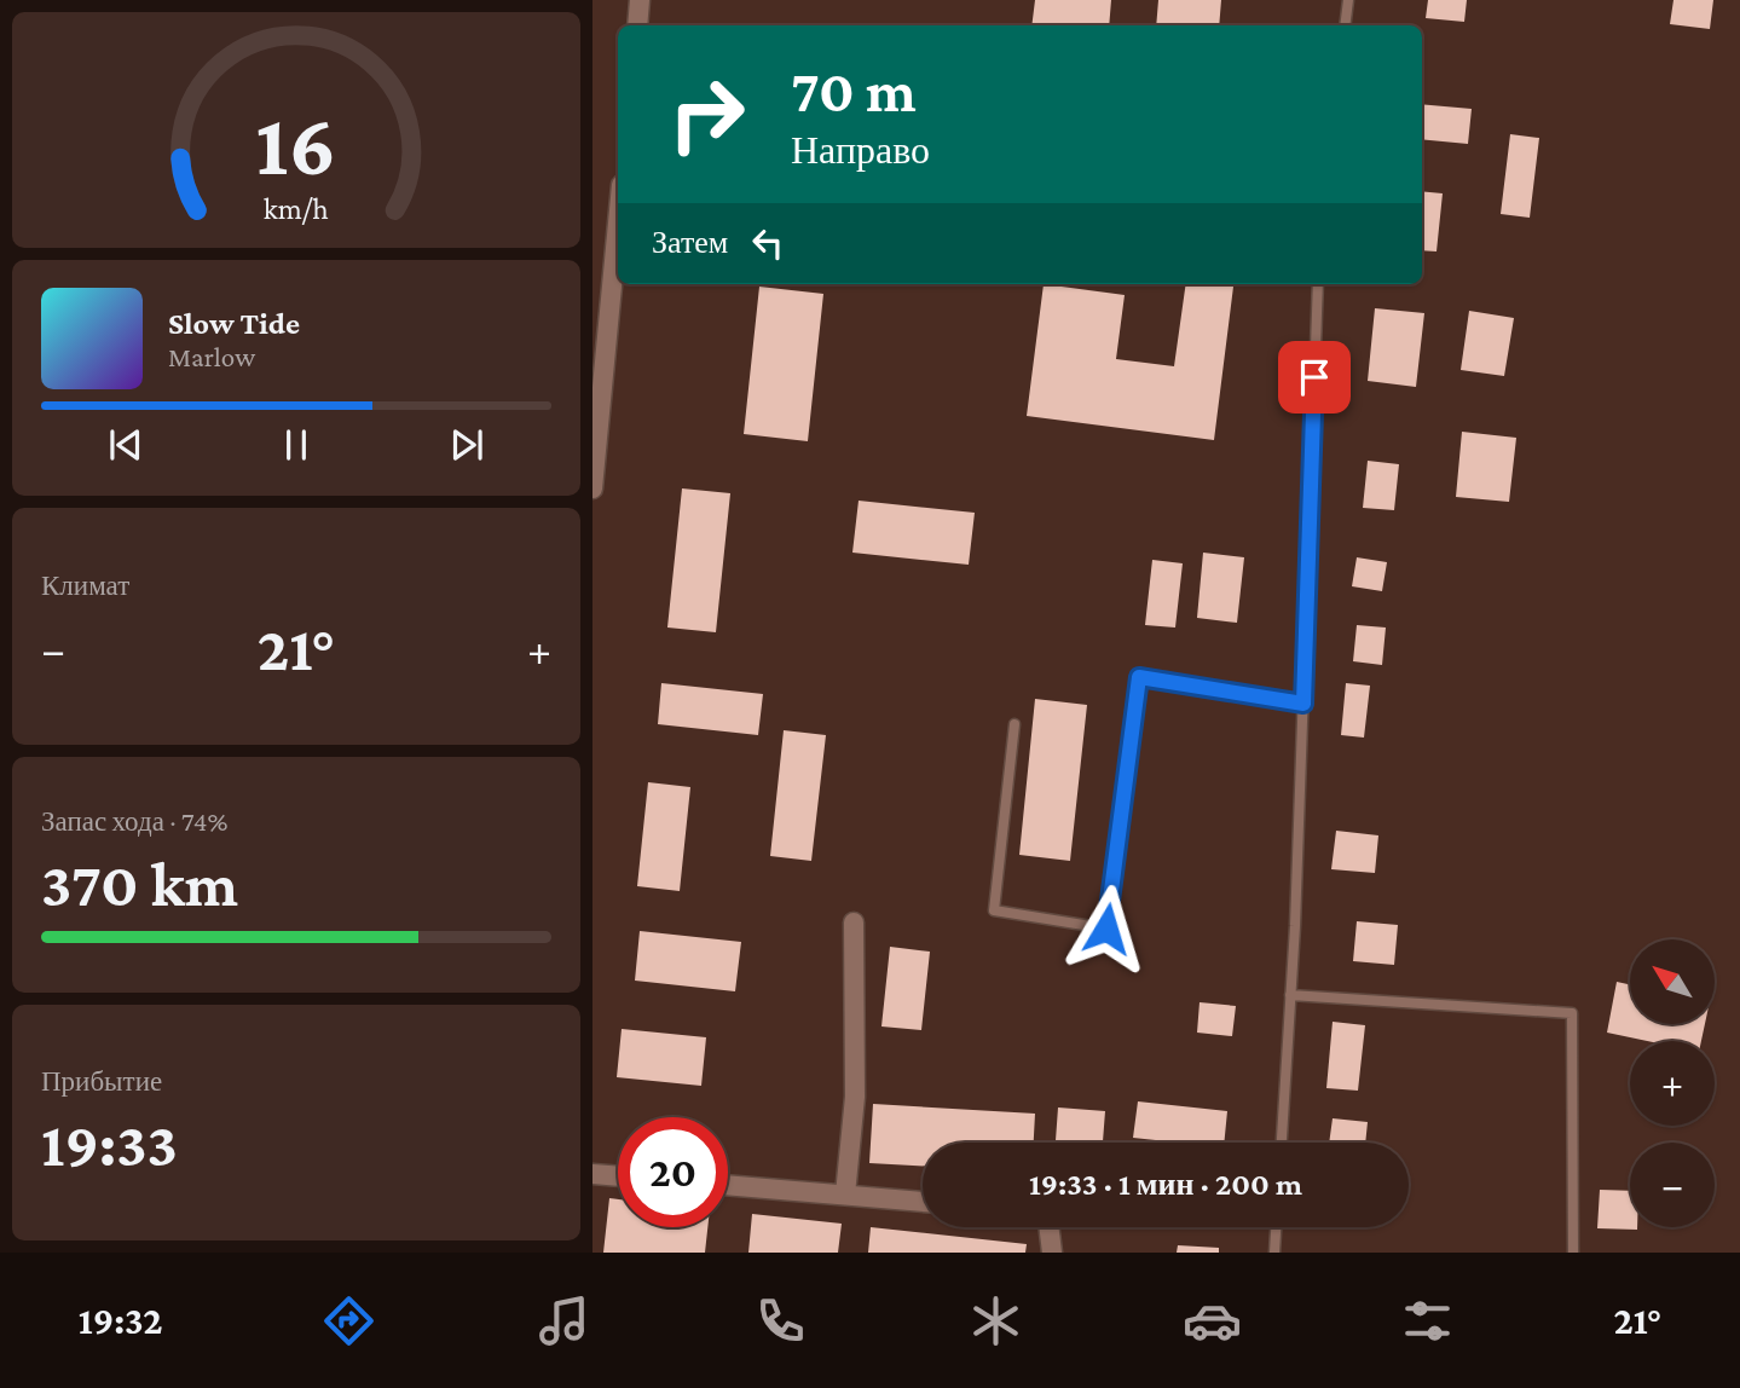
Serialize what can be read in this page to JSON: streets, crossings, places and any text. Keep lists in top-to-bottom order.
{
  "north": "top left",
  "page": {
    "turn": ["70 m", "Направо"],
    "then": "Затем",
    "song": ["Slow Tide", "Marlow"],
    "tile": [
      "Климат",
      ["Запас хода · 74%", "370 km"],
      ["Прибытие", "19:33"]
    ],
    "heat": ["−", "21°", "+"],
    "map_buttons": ["+", "−"],
    "limit": "20",
    "trip": "19:33 · 1 мин · 200 m",
    "tabs": ["19:32", "21°"],
    "gauge": ["16", "km/h"]
  }
}
